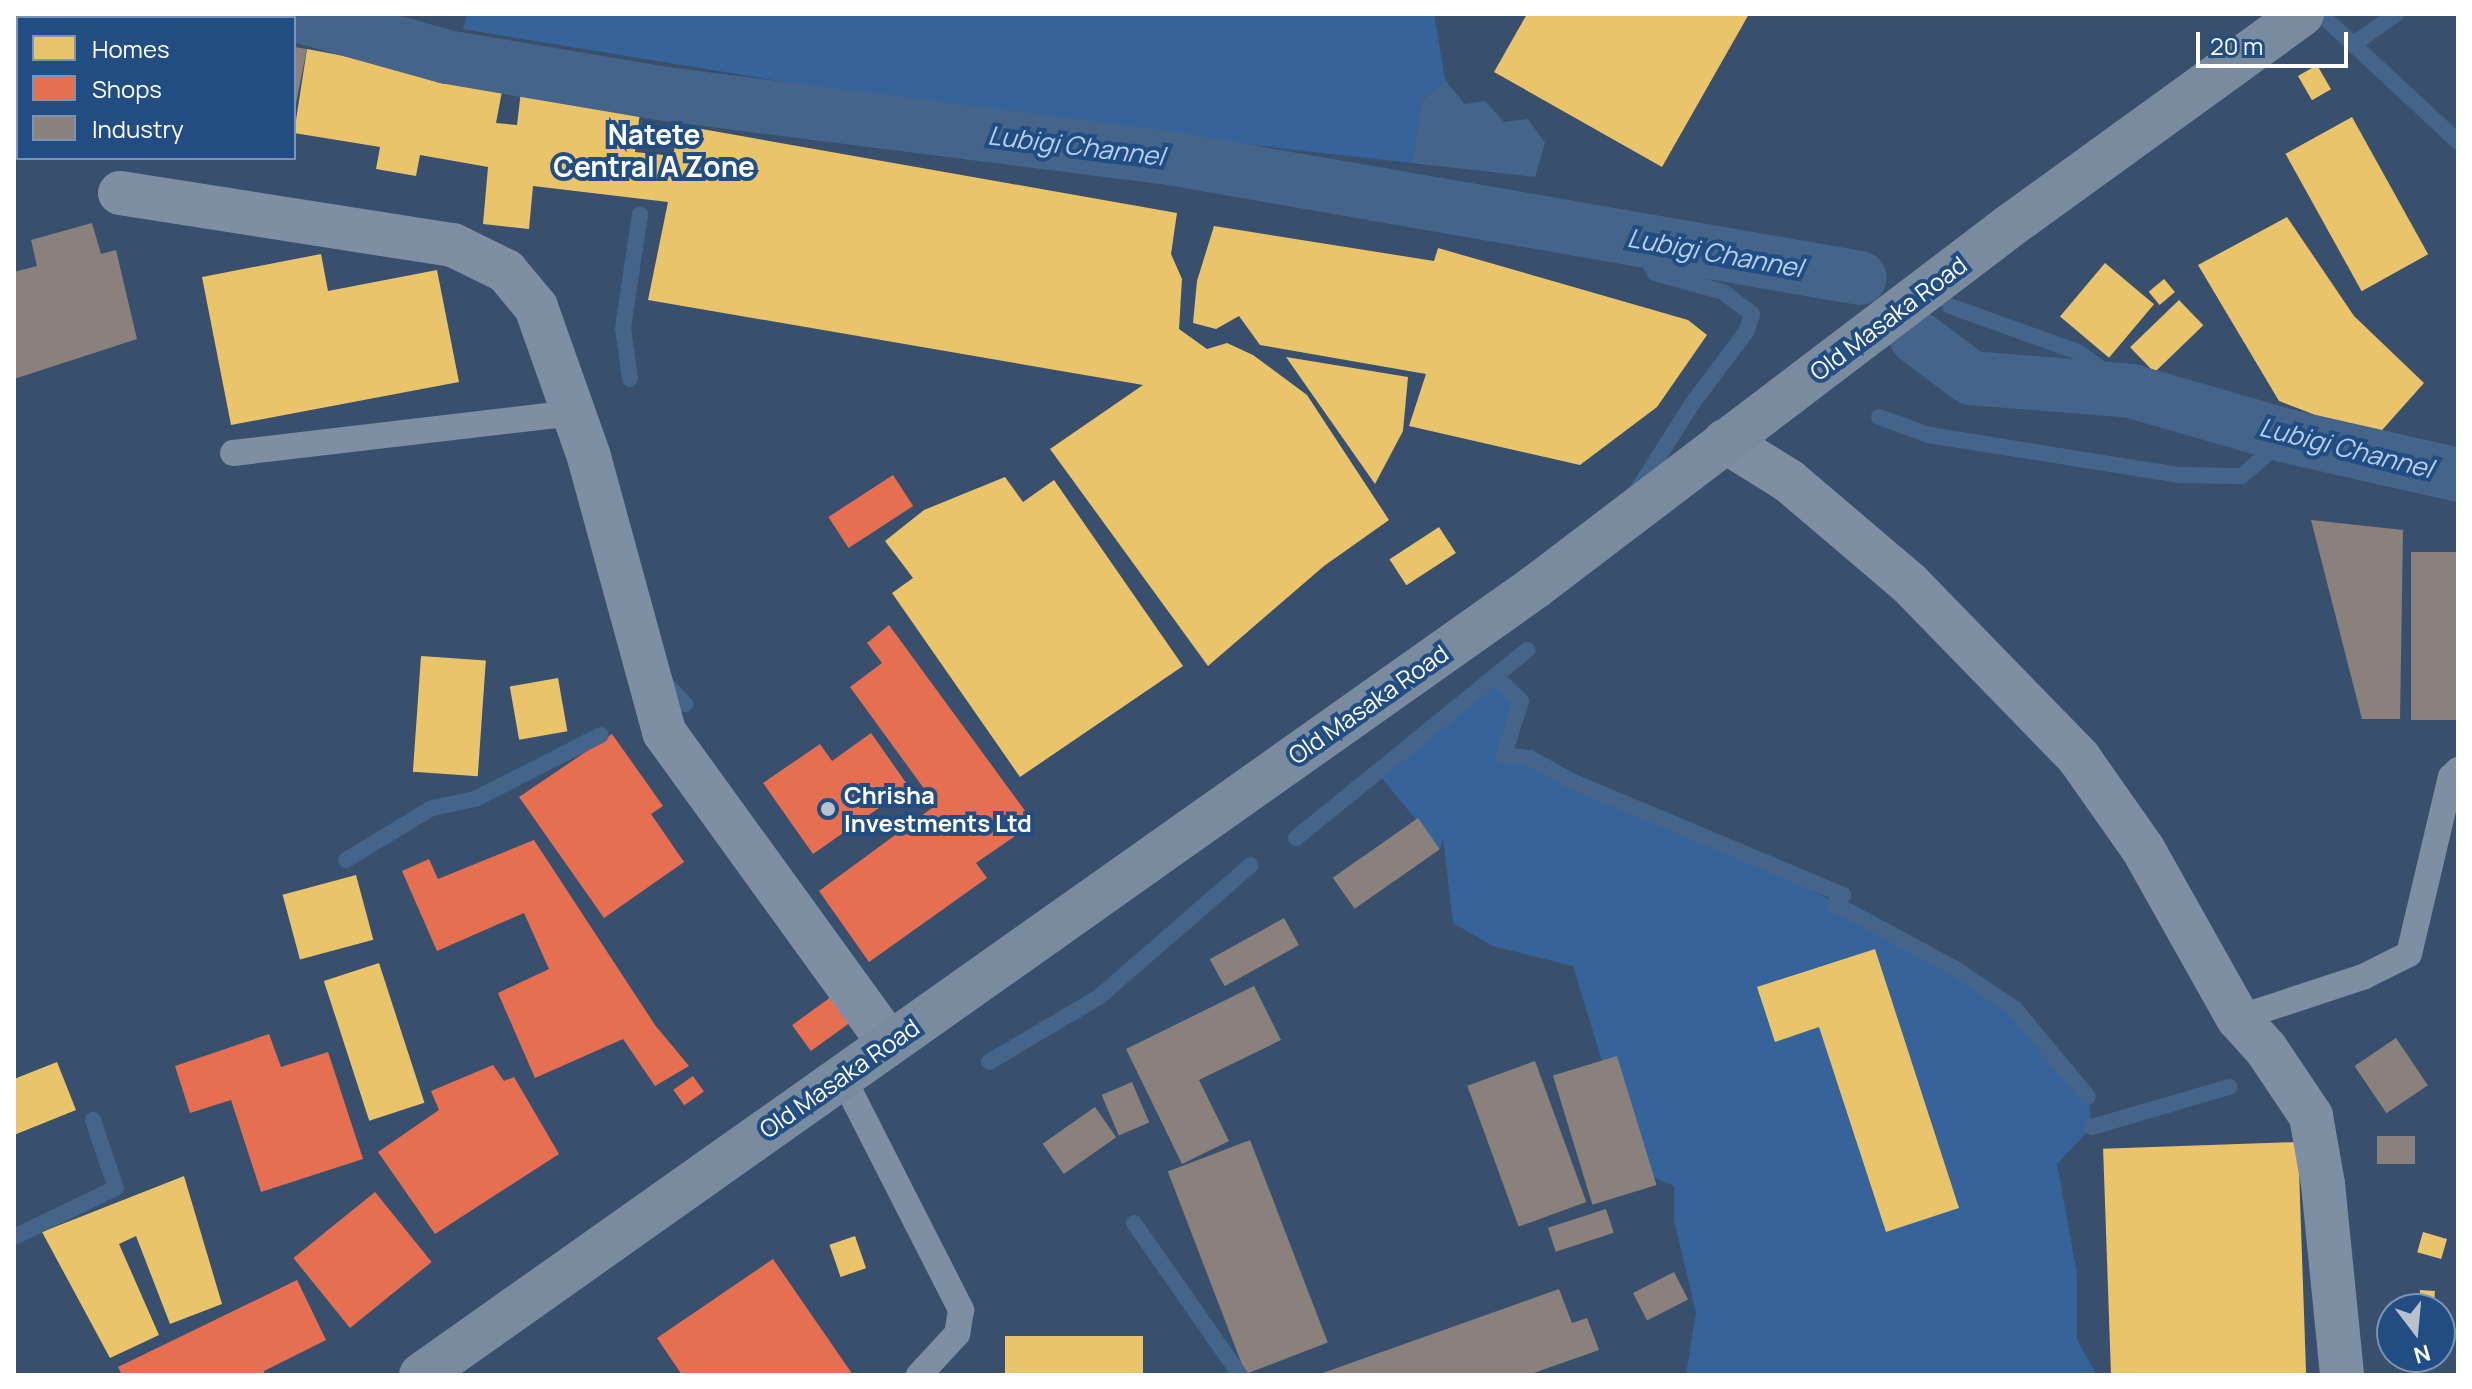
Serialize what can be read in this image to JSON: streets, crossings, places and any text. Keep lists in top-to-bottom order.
{
  "streets": {
    "main road": ["Old Masaka Road"]
  },
  "districts": ["Natete Central A Zone"],
  "water": ["Lubigi Channel"],
  "places": ["Chrisha Investments Ltd"],
  "legend": ["Homes", "Shops", "Industry"],
  "scale_bar": "20 m",
  "north": "bottom"
}
